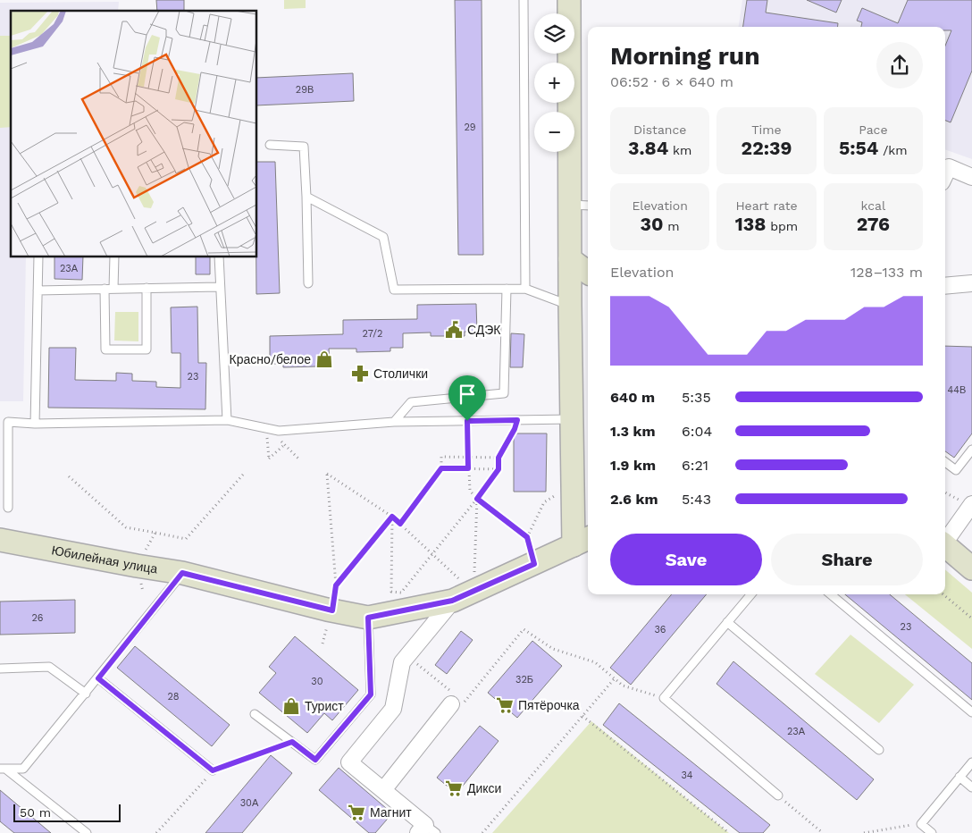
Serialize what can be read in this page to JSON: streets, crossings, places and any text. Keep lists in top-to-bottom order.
{
  "streets": {
    "street": ["Юбилейная улица"]
  },
  "places": {
    "public building": ["СДЭК"],
    "shop": ["Красно/белое", "Турист"],
    "pharmacy": ["Столички"],
    "supermarket": ["Пятёрочка", "Дикси", "Магнит"]
  },
  "house_numbers": [
    "29В",
    "29",
    "23А",
    "27/2",
    "23",
    "44В",
    "26",
    "23",
    "36",
    "32Б",
    "30",
    "28",
    "23А",
    "34",
    "30А"
  ],
  "scale_bar": "50 m",
  "page": {
    "map_buttons": ["+", "−"],
    "heading": ["Morning run", "06:52 · 6 × 640 m"],
    "stats": [
      ["Distance", "3.84 km"],
      ["Time", "22:39"],
      ["Pace", "5:54 /km"],
      ["Elevation", "30 m"],
      ["Heart rate", "138 bpm"],
      ["kcal", "276"]
    ],
    "chart": ["Elevation", "128–133 m"],
    "list": [
      {
        "name": "640 m",
        "note": "5:35"
      },
      {
        "name": "1.3 km",
        "note": "6:04"
      },
      {
        "name": "1.9 km",
        "note": "6:21"
      },
      {
        "name": "2.6 km",
        "note": "5:43"
      }
    ],
    "buttons": ["Save", "Share"],
    "scale": "50 m"
  }
}
